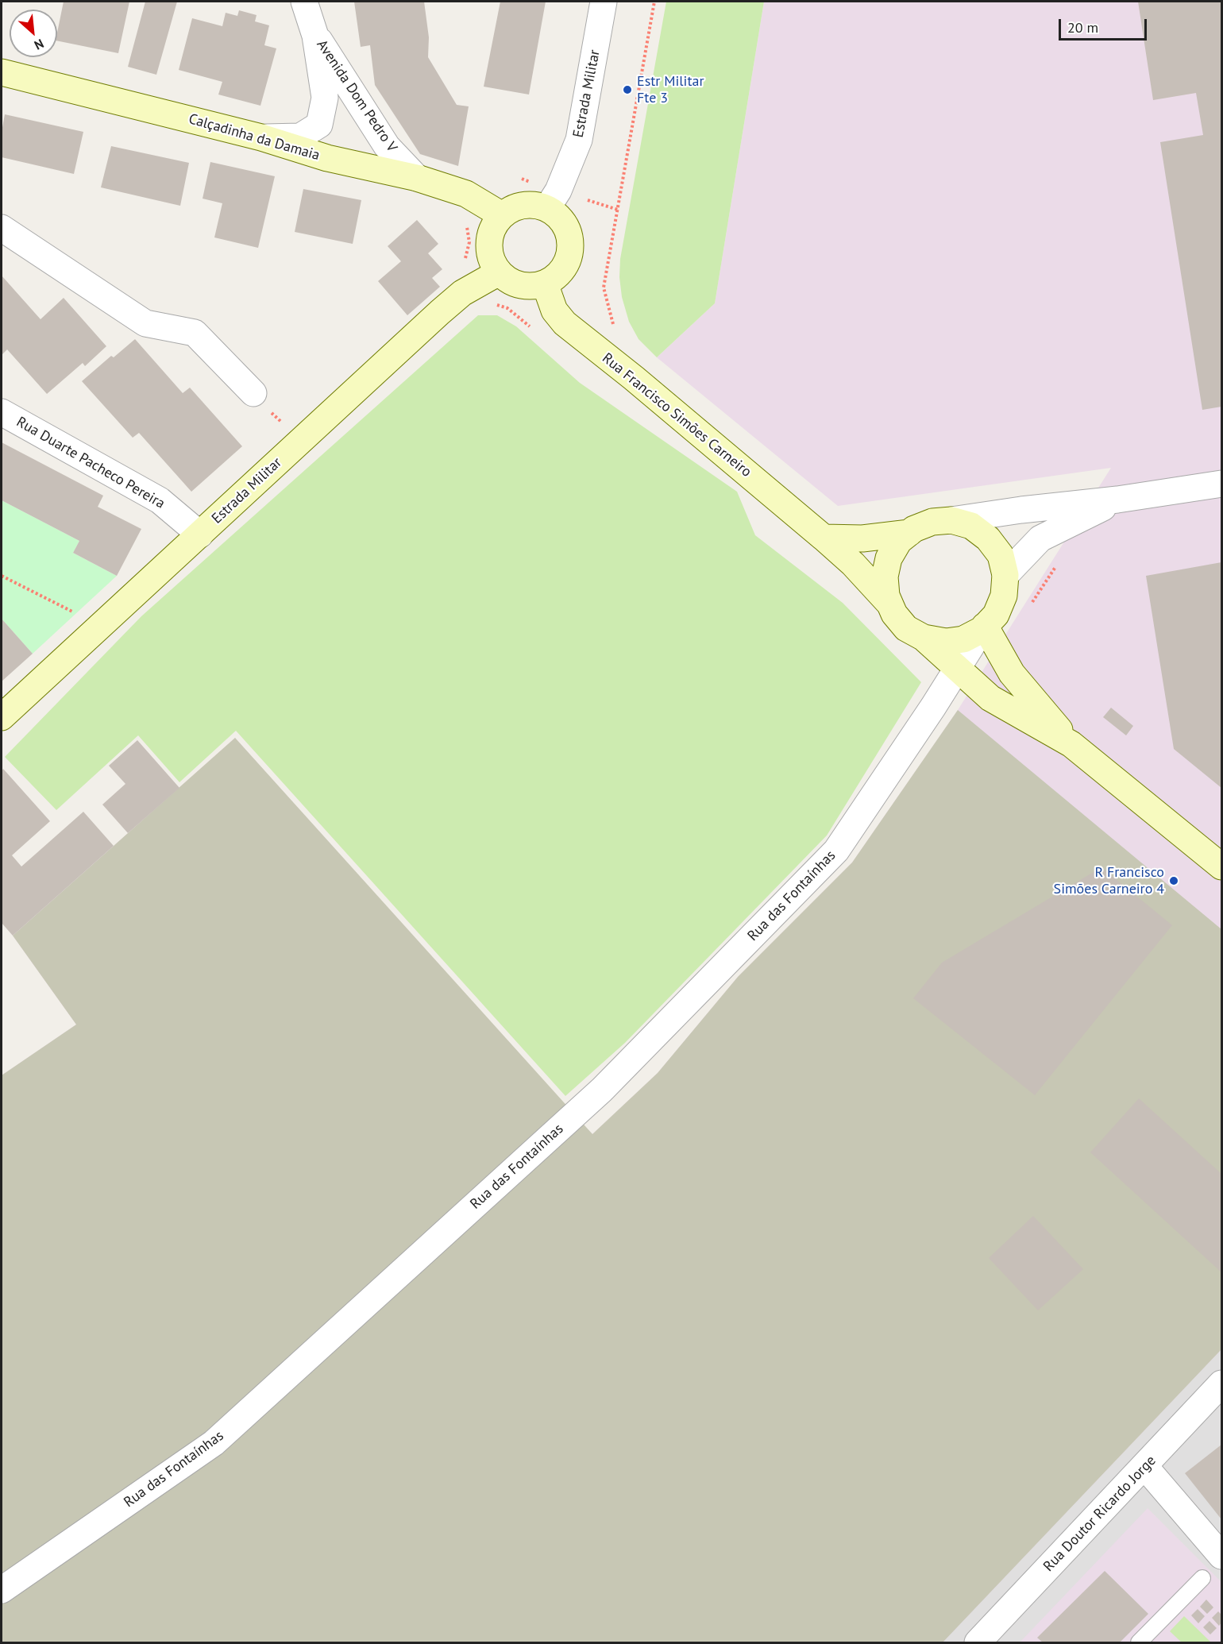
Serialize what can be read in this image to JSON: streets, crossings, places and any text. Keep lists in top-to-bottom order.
{
  "streets": {
    "street": [
      "Estrada Militar",
      "Avenida Dom Pedro V",
      "Calçadinha da Damaia",
      "Rua Francisco Simões Carneiro",
      "Rua Duarte Pacheco Pereira",
      "Rua das Fontaínhas",
      "Rua Doutor Ricardo Jorge"
    ]
  },
  "crossings": [
    ["Estrada Militar", "Calçadinha da Damaia"],
    ["Estrada Militar", "Rua Francisco Simões Carneiro"],
    ["Estrada Militar", "Rua Duarte Pacheco Pereira"],
    ["Avenida Dom Pedro V", "Calçadinha da Damaia"],
    ["Calçadinha da Damaia", "Rua Francisco Simões Carneiro"],
    ["Rua Francisco Simões Carneiro", "Rua das Fontaínhas"]
  ],
  "places": ["Estr Militar Fte 3", "R Francisco Simões Carneiro 4"],
  "scale_bar": "20 m",
  "north": "bottom right"
}
